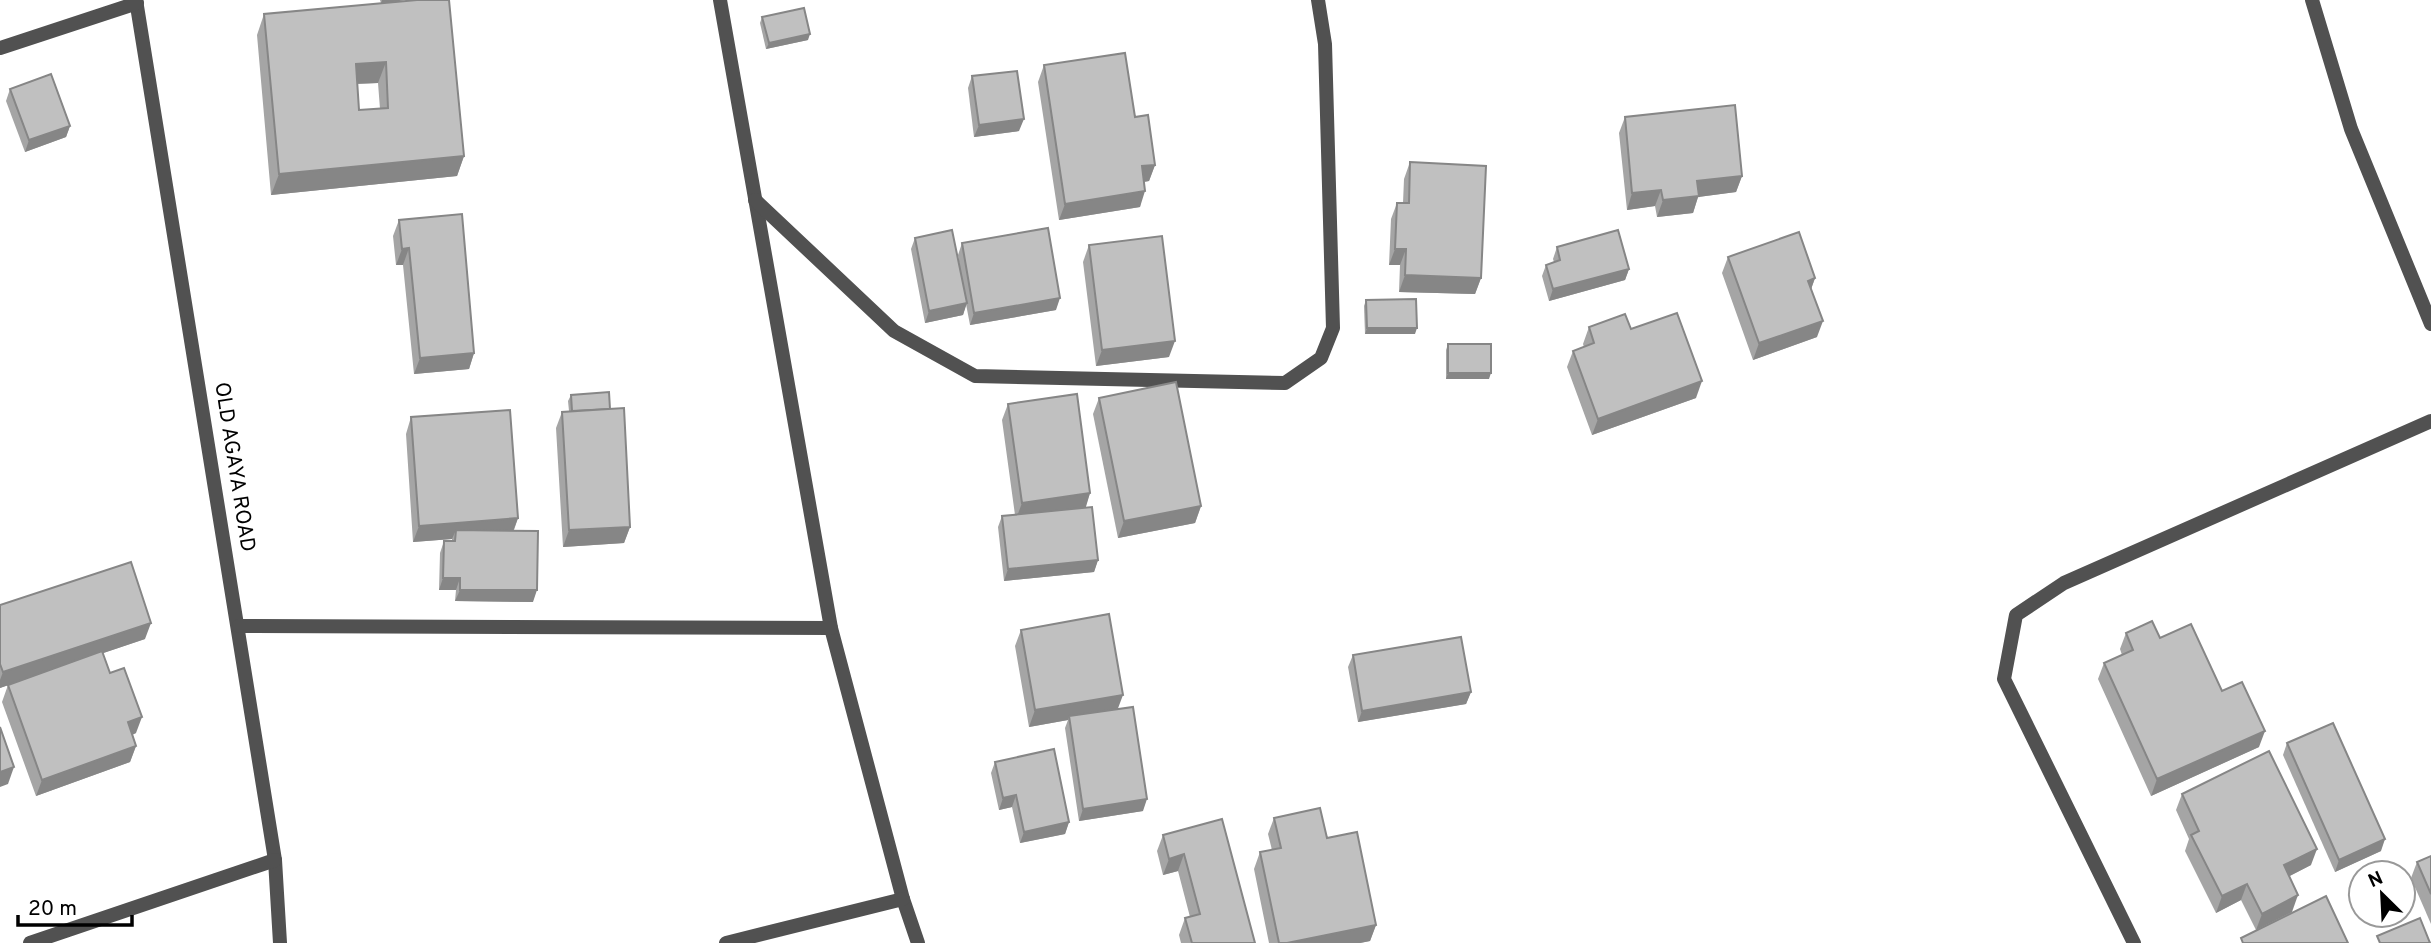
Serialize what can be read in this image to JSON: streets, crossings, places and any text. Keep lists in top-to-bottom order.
{
  "streets": {
    "street": ["OLD AGAYA ROAD"]
  },
  "scale_bar": "20 m",
  "north": "top left"
}
